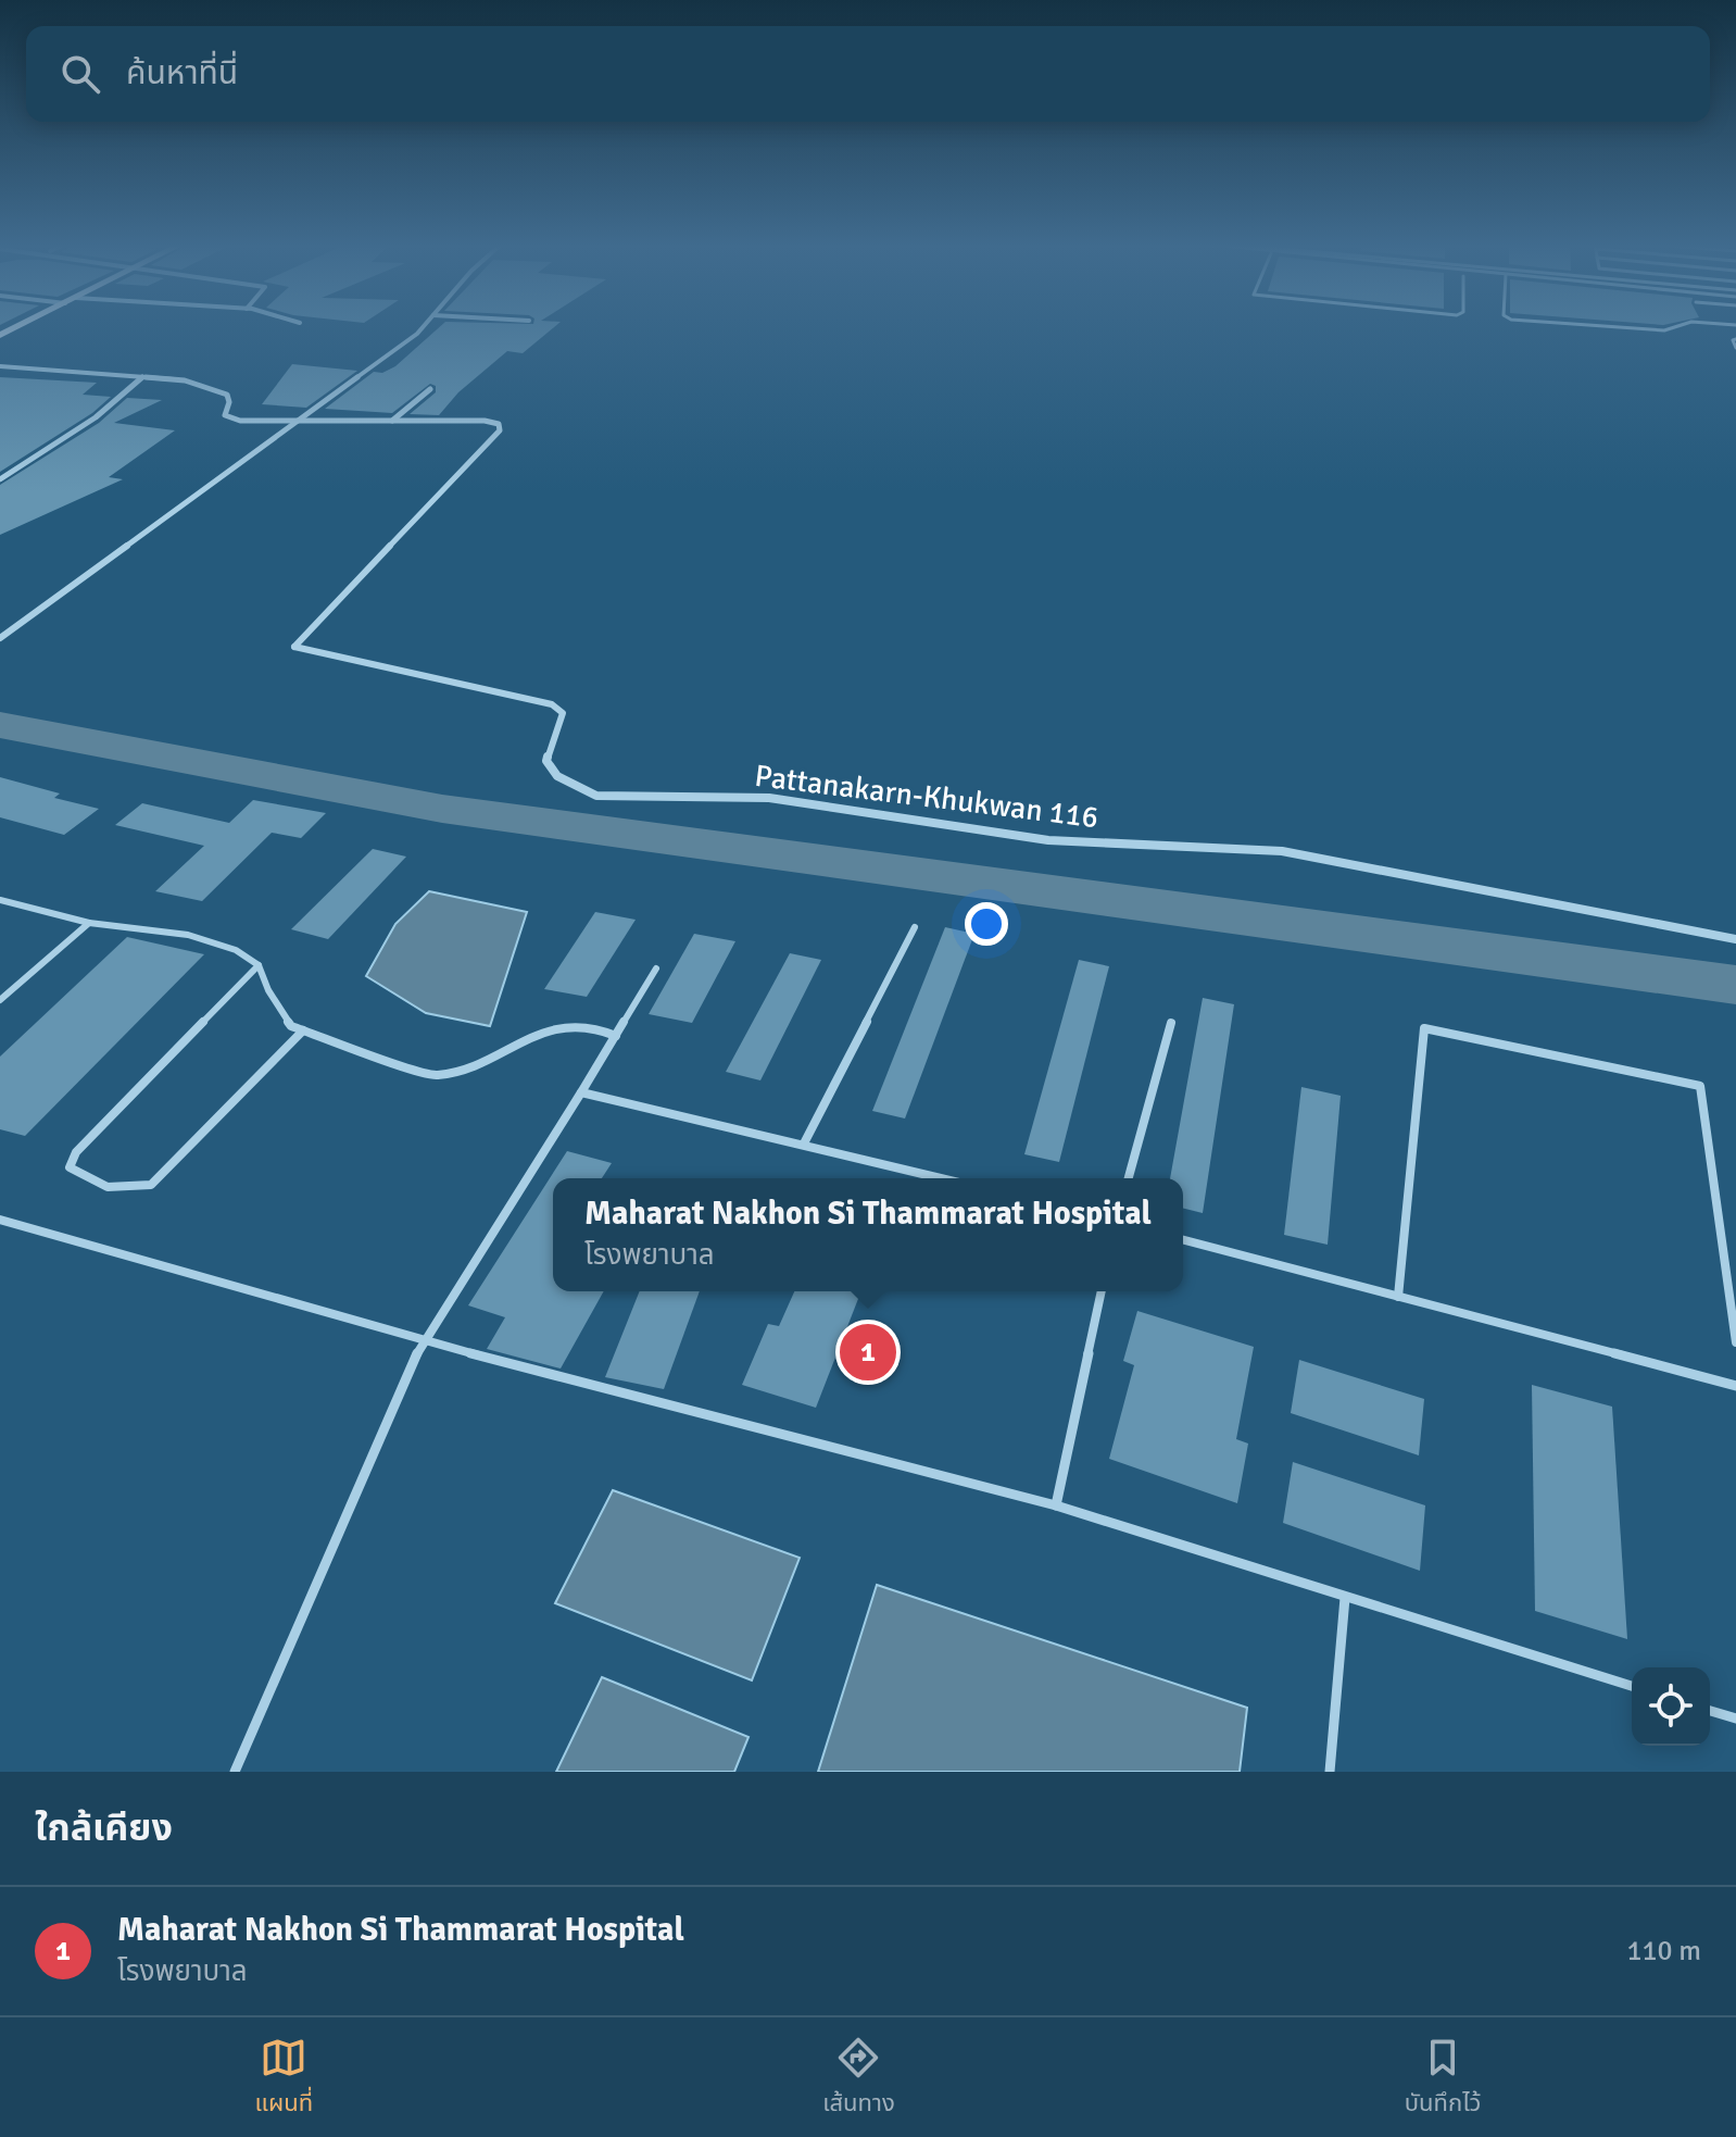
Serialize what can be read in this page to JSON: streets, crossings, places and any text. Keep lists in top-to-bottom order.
{
  "streets": {
    "street": ["Pattanakarn-Khukwan 116"]
  },
  "page": {
    "search": "ค้นหาที่นี่",
    "popup": ["Maharat Nakhon Si Thammarat Hospital", "โรงพยาบาล"],
    "pins": "1",
    "heading": "ใกล้เคียง",
    "list": [
      {
        "mark": "1",
        "name": "Maharat Nakhon Si Thammarat Hospital",
        "note": "โรงพยาบาล",
        "value": "110 m"
      }
    ],
    "nav": ["แผนที่", "เส้นทาง", "บันทึกไว้"]
  }
}
